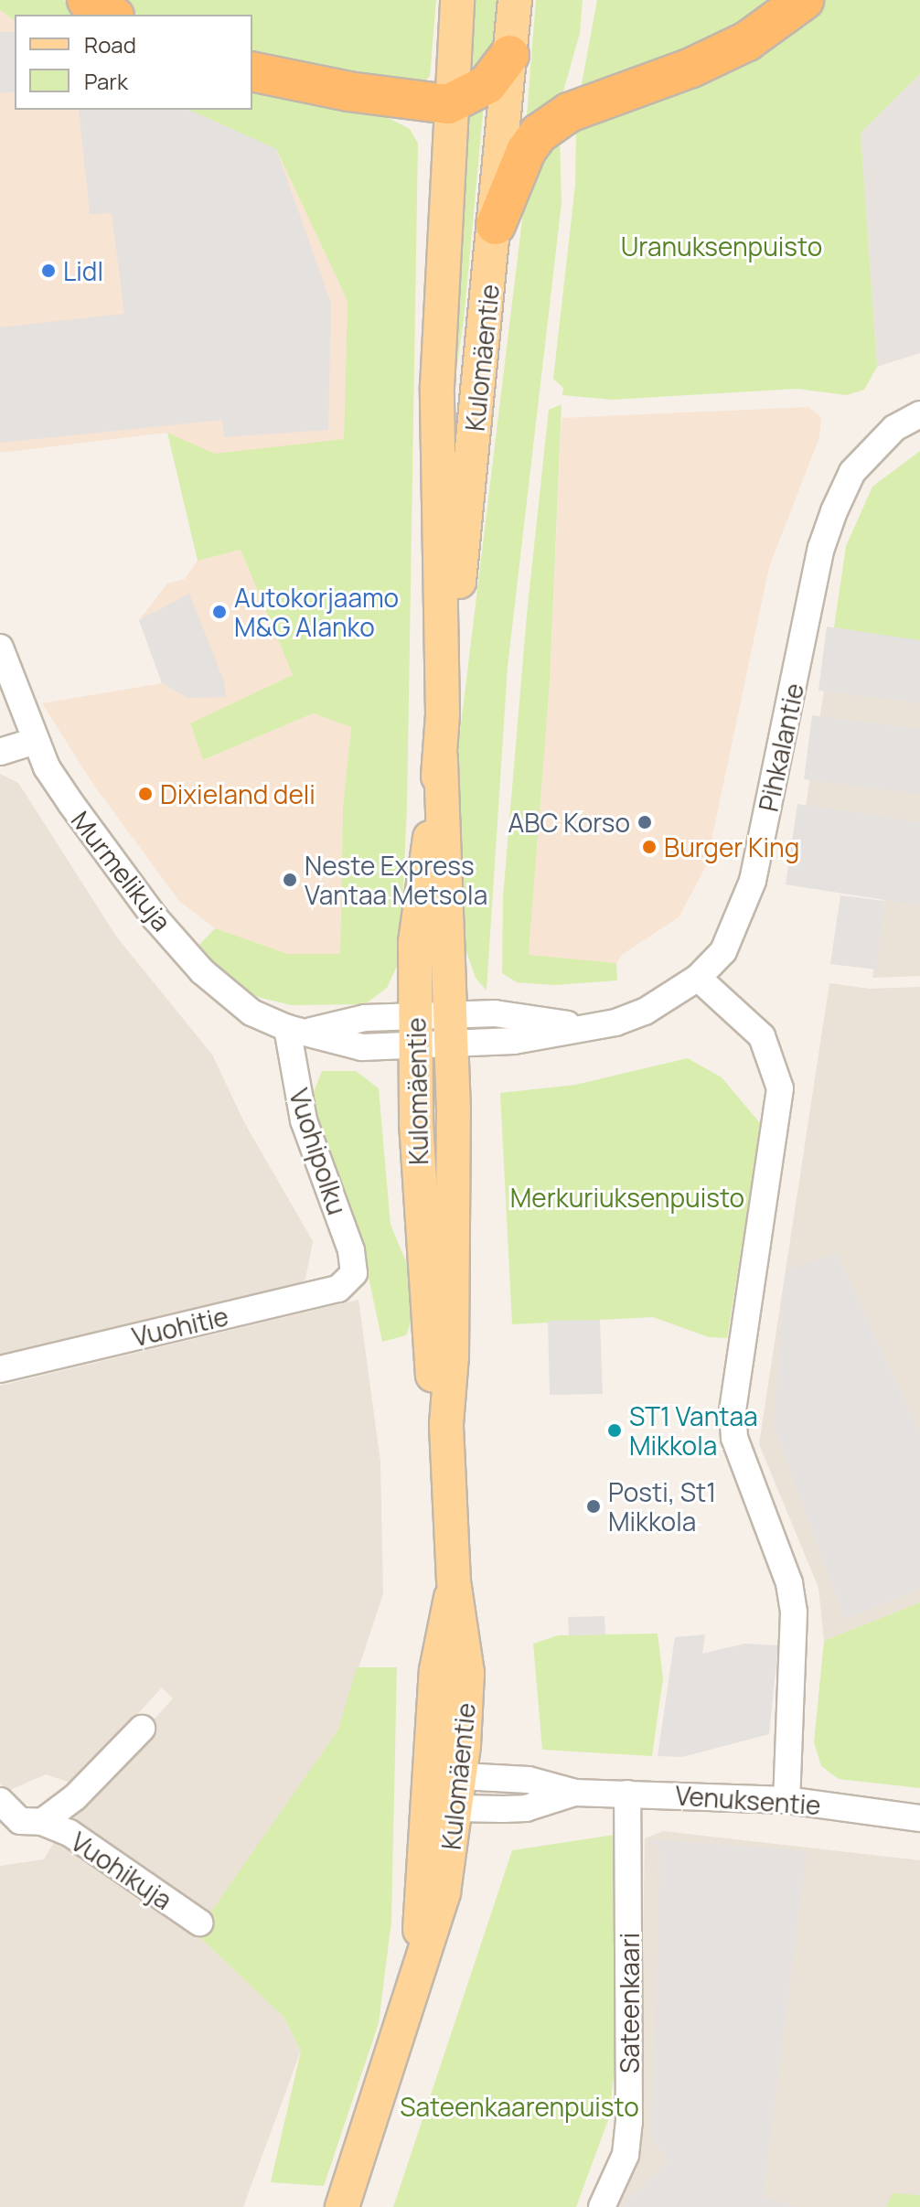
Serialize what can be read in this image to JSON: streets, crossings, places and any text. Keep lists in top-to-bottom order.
{
  "streets": {
    "main road": ["Kulomäentie"],
    "street": [
      "Pihkalantie",
      "Murmelikuja",
      "Vuohipolku",
      "Vuohitie",
      "Venuksentie",
      "Vuohikuja",
      "Sateenkaari"
    ]
  },
  "crossings": [
    ["Kulomäentie", "Pihkalantie"],
    ["Kulomäentie", "Murmelikuja"],
    ["Kulomäentie", "Venuksentie"],
    ["Pihkalantie", "Murmelikuja"],
    ["Murmelikuja", "Vuohipolku"],
    ["Vuohipolku", "Vuohitie"],
    ["Venuksentie", "Sateenkaari"]
  ],
  "parks": ["Uranuksenpuisto", "Merkuriuksenpuisto", "Sateenkaarenpuisto"],
  "places": [
    "Lidl",
    "Autokorjaamo M&G Alanko",
    "Dixieland deli",
    "ABC Korso",
    "Burger King",
    "Neste Express Vantaa Metsola",
    "ST1 Vantaa Mikkola",
    "Posti, St1 Mikkola"
  ],
  "legend": ["Road", "Park"]
}
